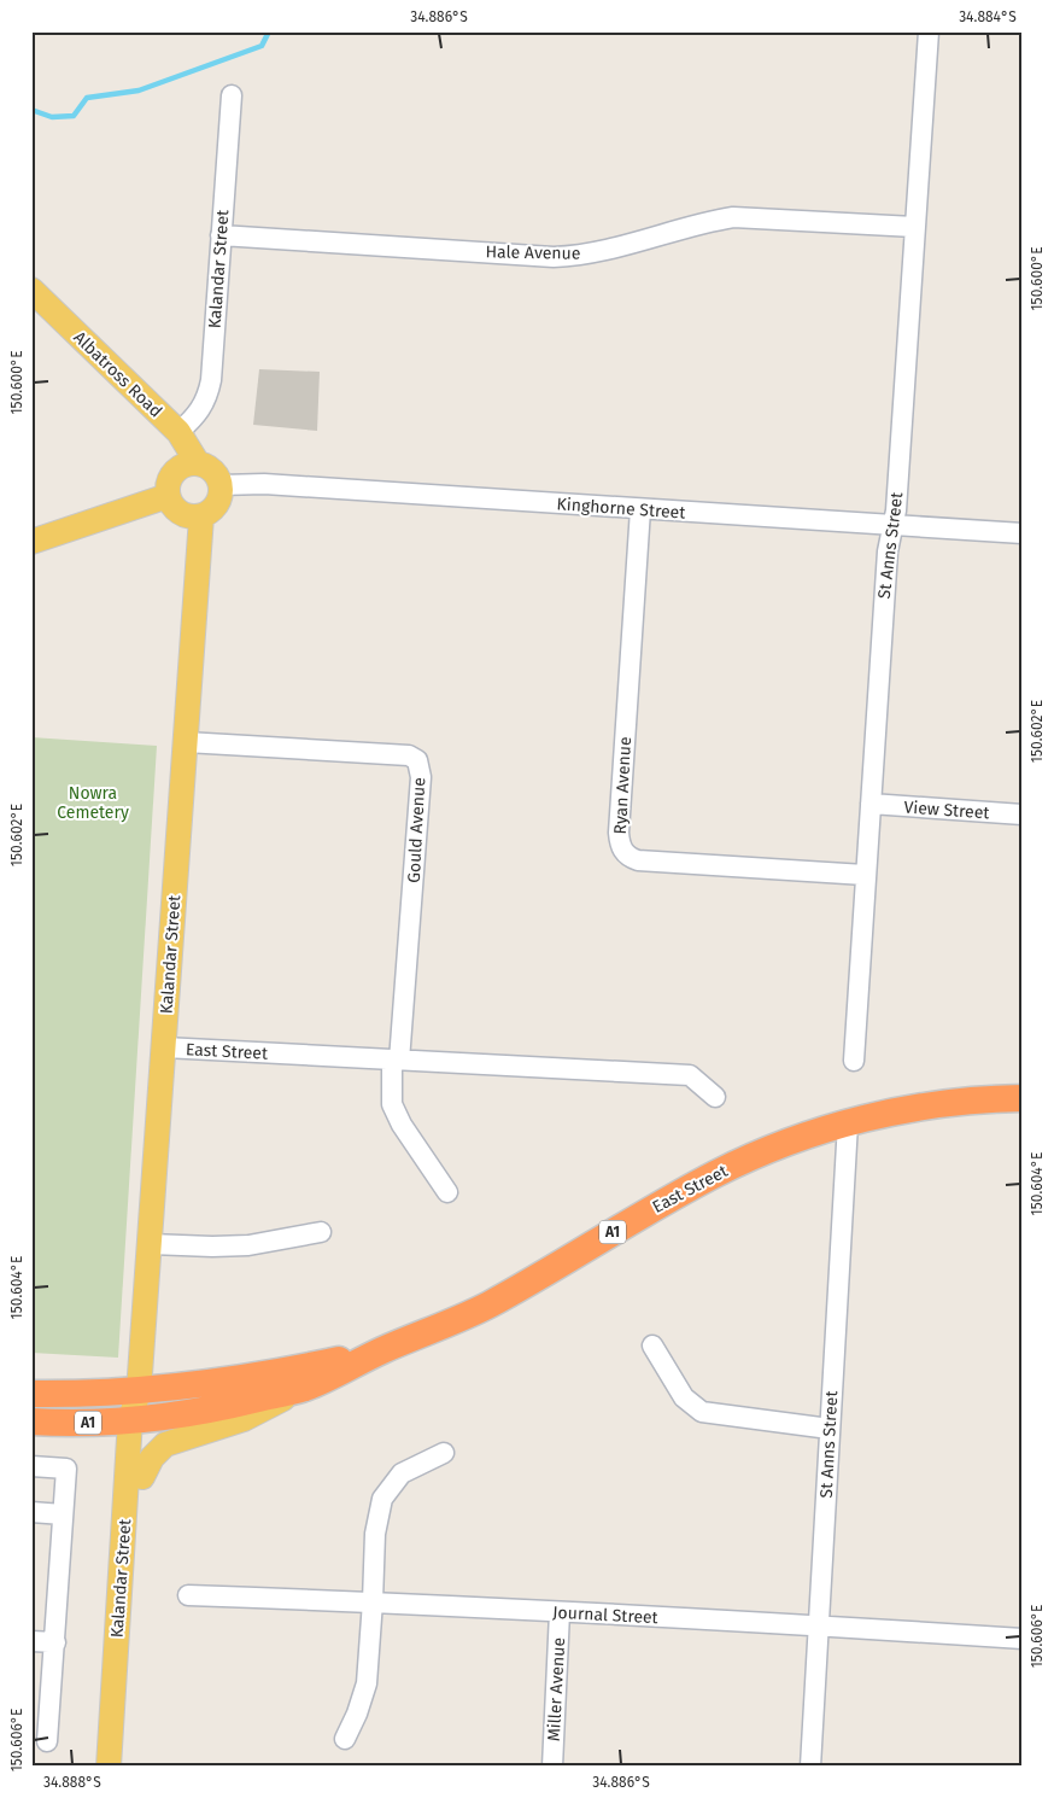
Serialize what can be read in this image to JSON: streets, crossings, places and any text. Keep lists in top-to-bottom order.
{
  "streets": {
    "highway": ["East Street", "A1"],
    "main road": ["Kalandar Street", "Albatross Road"],
    "street": [
      "Hale Avenue",
      "Kinghorne Street",
      "St Anns Street",
      "Ryan Avenue",
      "View Street",
      "Gould Avenue",
      "Journal Street",
      "Miller Avenue"
    ]
  },
  "crossings": [
    ["Hale Avenue", "Kalandar Street"],
    ["Hale Avenue", "St Anns Street"],
    ["Kalandar Street", "Albatross Road"],
    ["Kalandar Street", "Kinghorne Street"],
    ["Kalandar Street", "Gould Avenue"],
    ["Kalandar Street", "East Street"],
    ["Kalandar Street", "A1"],
    ["Albatross Road", "Kinghorne Street"],
    ["Kinghorne Street", "St Anns Street"],
    ["Kinghorne Street", "Ryan Avenue"],
    ["St Anns Street", "Ryan Avenue"],
    ["St Anns Street", "View Street"],
    ["St Anns Street", "East Street"],
    ["St Anns Street", "Journal Street"],
    ["Gould Avenue", "East Street"],
    ["East Street", "A1"],
    ["Journal Street", "Miller Avenue"]
  ],
  "parks": ["Nowra Cemetery"],
  "coordinates": [
    "34.886°S",
    "34.884°S",
    "150.600°E",
    "150.602°E",
    "150.604°E",
    "150.606°E",
    "34.888°S"
  ]
}
